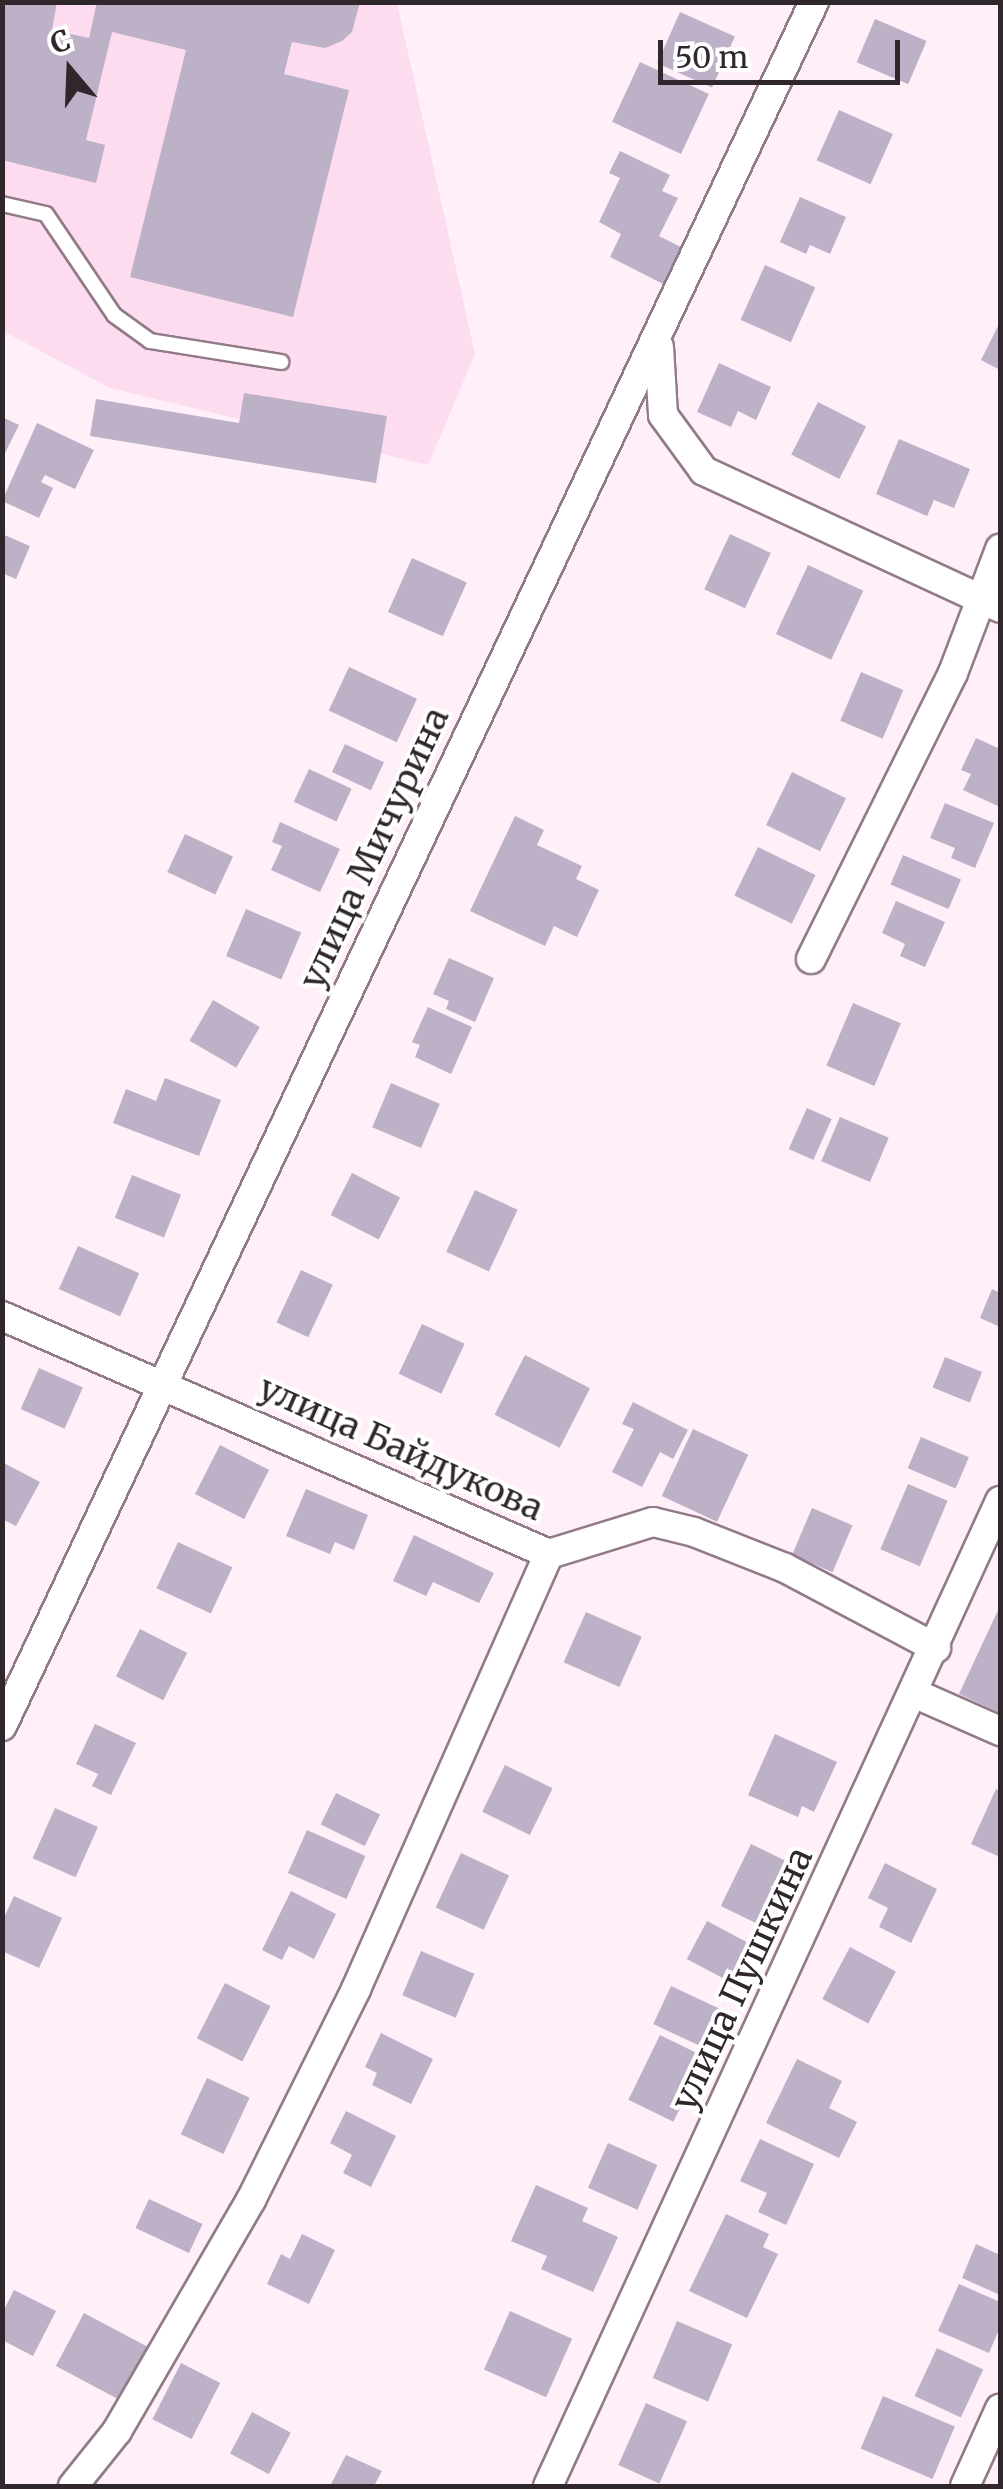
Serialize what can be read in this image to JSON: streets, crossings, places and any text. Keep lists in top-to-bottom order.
{
  "streets": {
    "street": ["улица Мичурина", "улица Байдукова", "улица Пушкина"]
  },
  "crossings": [
    ["улица Мичурина", "улица Байдукова"],
    ["улица Байдукова", "улица Пушкина"]
  ],
  "scale_bar": "50 m",
  "north": "top"
}
